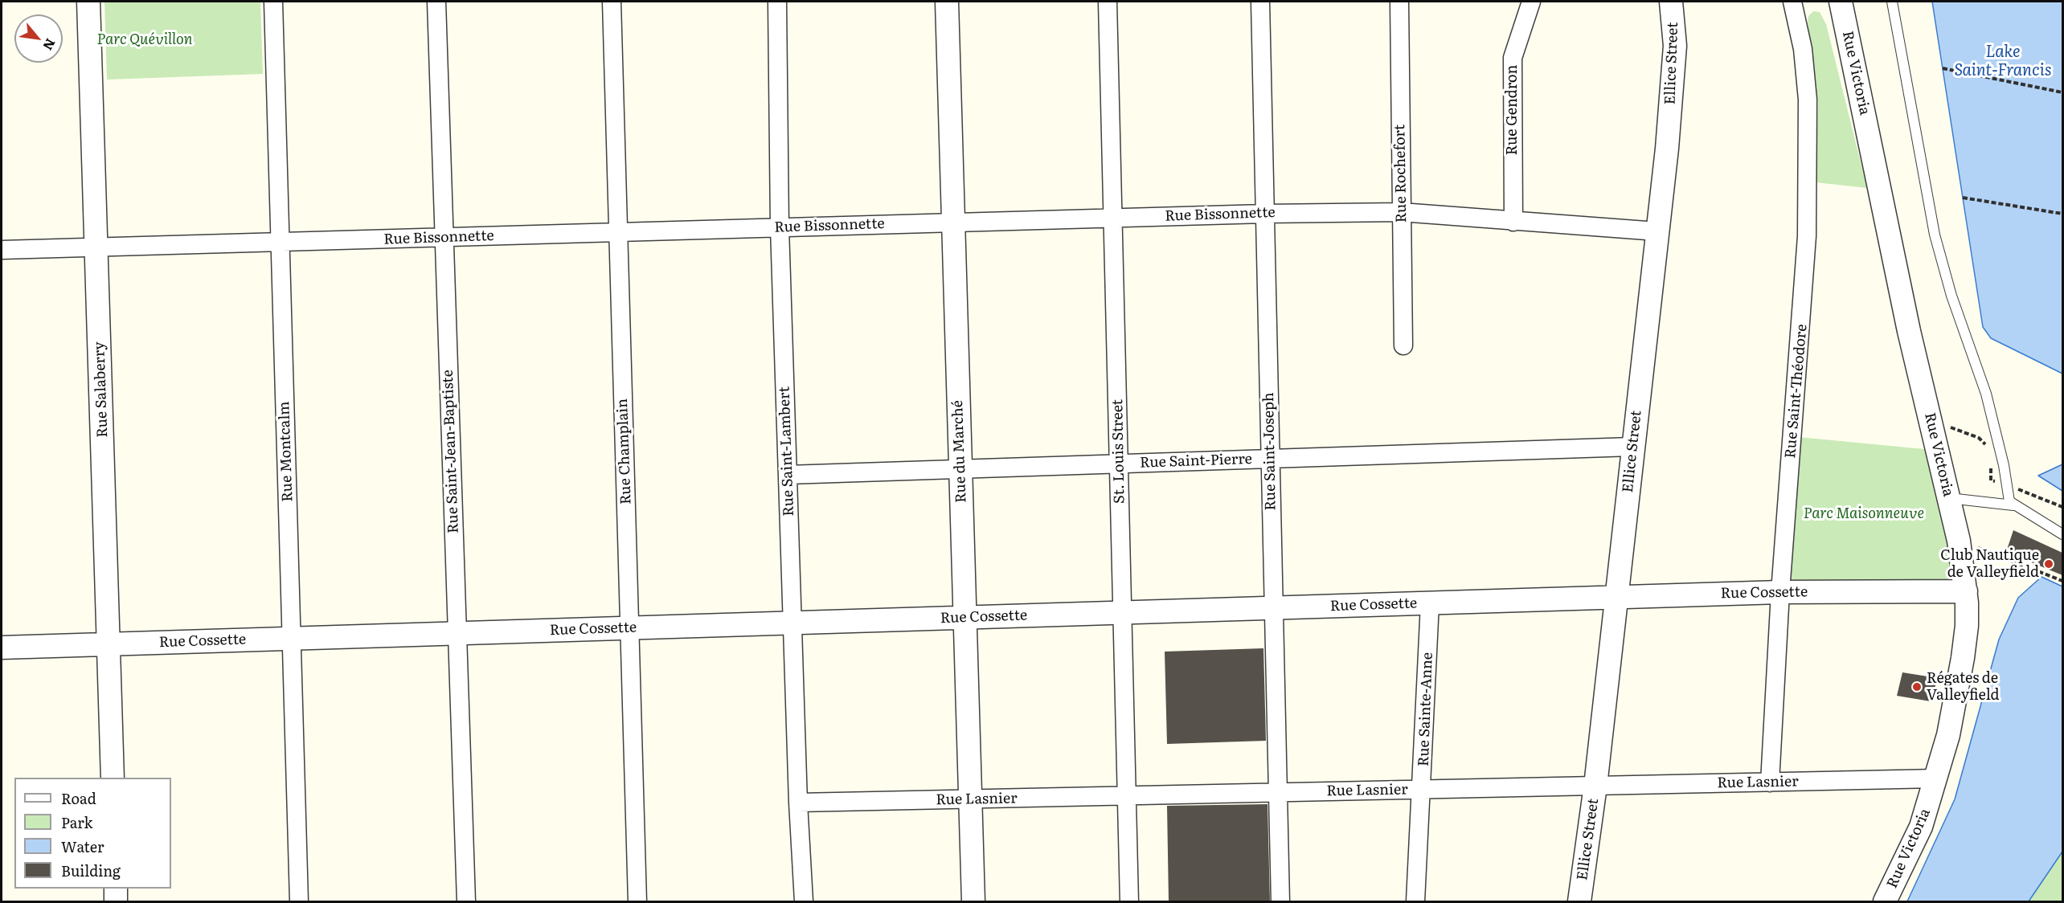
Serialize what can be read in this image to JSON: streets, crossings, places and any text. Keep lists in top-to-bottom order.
{
  "streets": {
    "street": [
      "Ellice Street",
      "Rue Victoria",
      "Rue Gendron",
      "Rue Rochefort",
      "Rue Bissonnette",
      "Rue Salaberry",
      "Rue Saint-Théodore",
      "Rue Montcalm",
      "Rue Saint-Jean-Baptiste",
      "Rue Champlain",
      "Rue Saint-Lambert",
      "Rue du Marché",
      "St. Louis Street",
      "Rue Saint-Joseph",
      "Rue Saint-Pierre",
      "Rue Cossette",
      "Rue Sainte-Anne",
      "Rue Lasnier"
    ]
  },
  "crossings": [
    ["Ellice Street", "Rue Bissonnette"],
    ["Ellice Street", "Rue Saint-Pierre"],
    ["Ellice Street", "Rue Cossette"],
    ["Ellice Street", "Rue Lasnier"],
    ["Rue Victoria", "Rue Cossette"],
    ["Rue Victoria", "Rue Lasnier"],
    ["Rue Gendron", "Rue Bissonnette"],
    ["Rue Rochefort", "Rue Bissonnette"],
    ["Rue Bissonnette", "Rue Salaberry"],
    ["Rue Bissonnette", "Rue Montcalm"],
    ["Rue Bissonnette", "Rue Saint-Jean-Baptiste"],
    ["Rue Bissonnette", "Rue Champlain"],
    ["Rue Bissonnette", "Rue Saint-Lambert"],
    ["Rue Bissonnette", "Rue du Marché"],
    ["Rue Bissonnette", "St. Louis Street"],
    ["Rue Bissonnette", "Rue Saint-Joseph"],
    ["Rue Salaberry", "Rue Cossette"],
    ["Rue Saint-Théodore", "Rue Cossette"],
    ["Rue Saint-Théodore", "Rue Lasnier"],
    ["Rue Montcalm", "Rue Cossette"],
    ["Rue Saint-Jean-Baptiste", "Rue Cossette"],
    ["Rue Champlain", "Rue Cossette"],
    ["Rue Saint-Lambert", "Rue Saint-Pierre"],
    ["Rue Saint-Lambert", "Rue Cossette"],
    ["Rue Saint-Lambert", "Rue Lasnier"],
    ["Rue du Marché", "Rue Saint-Pierre"],
    ["Rue du Marché", "Rue Cossette"],
    ["Rue du Marché", "Rue Lasnier"],
    ["St. Louis Street", "Rue Saint-Pierre"],
    ["St. Louis Street", "Rue Cossette"],
    ["St. Louis Street", "Rue Lasnier"],
    ["Rue Saint-Joseph", "Rue Saint-Pierre"],
    ["Rue Saint-Joseph", "Rue Cossette"],
    ["Rue Saint-Joseph", "Rue Lasnier"],
    ["Rue Cossette", "Rue Sainte-Anne"],
    ["Rue Sainte-Anne", "Rue Lasnier"]
  ],
  "water": ["Lake Saint-Francis"],
  "parks": ["Parc Quévillon", "Parc Maisonneuve"],
  "places": ["Club Nautique de Valleyfield", "Régates de Valleyfield"],
  "legend": [
    "Road",
    "Park",
    "Water",
    "Building"
  ],
  "north": "bottom right"
}
